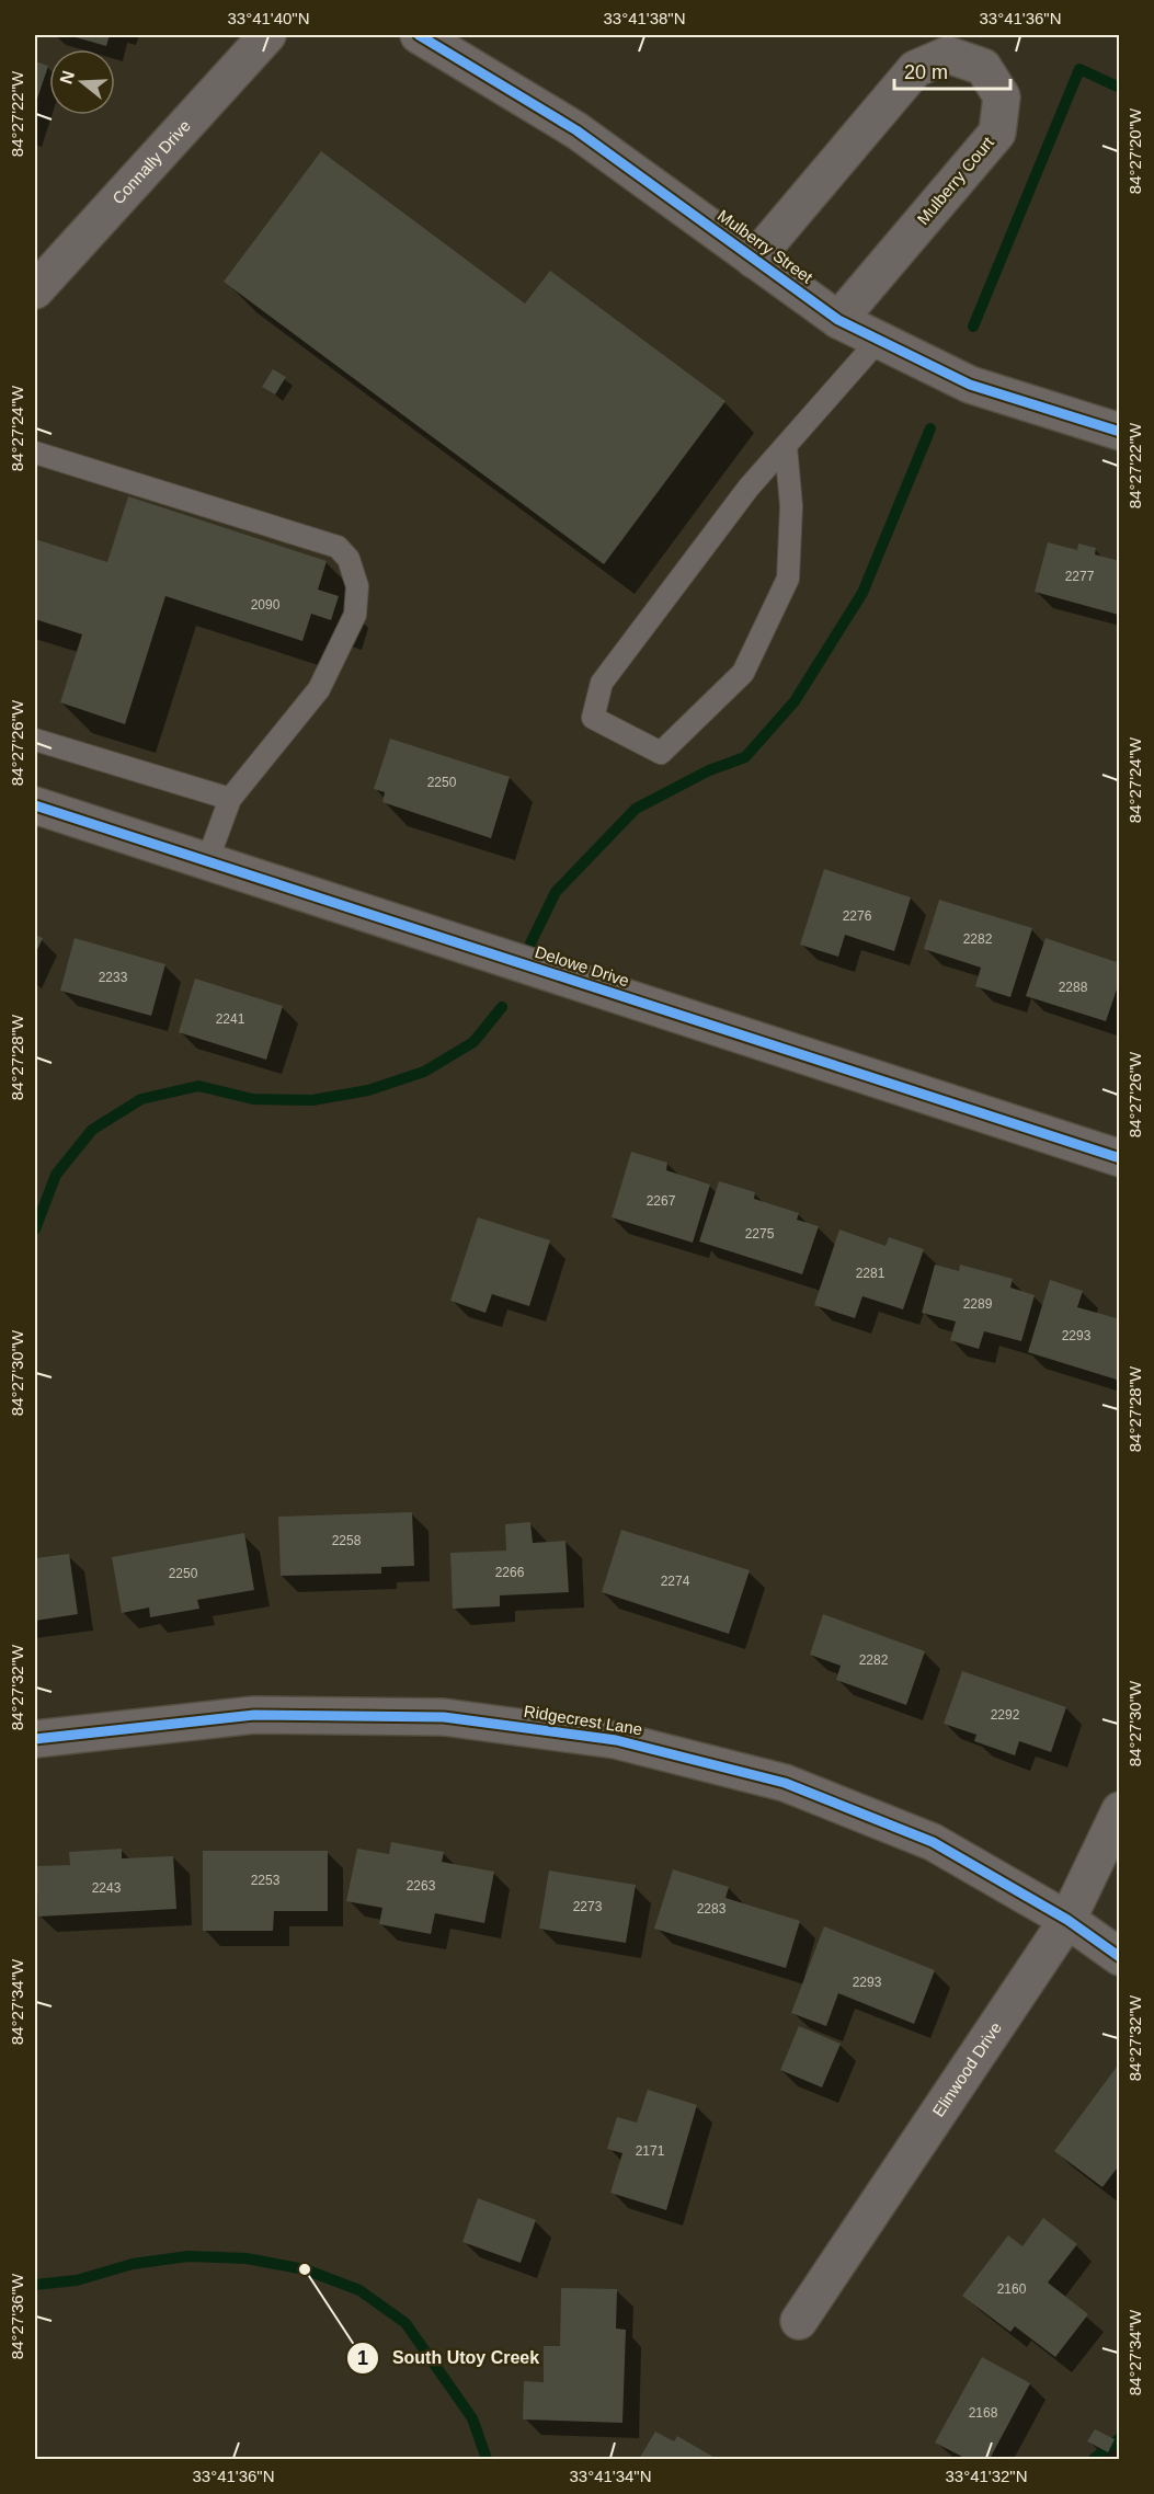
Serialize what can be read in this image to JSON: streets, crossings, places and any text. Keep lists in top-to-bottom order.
{
  "streets": {
    "street": [
      "Connally Drive",
      "Mulberry Court",
      "Mulberry Street",
      "Delowe Drive",
      "Ridgecrest Lane",
      "Elinwood Drive"
    ]
  },
  "crossings": [
    ["Mulberry Court", "Mulberry Street"],
    ["Ridgecrest Lane", "Elinwood Drive"]
  ],
  "places": ["South Utoy Creek"],
  "house_numbers": [
    "2277",
    "2090",
    "2250",
    "2276",
    "2282",
    "2233",
    "2288",
    "2241",
    "2267",
    "2275",
    "2281",
    "2289",
    "2293",
    "2258",
    "2266",
    "2250",
    "2274",
    "2282",
    "2292",
    "2253",
    "2263",
    "2243",
    "2273",
    "2283",
    "2293",
    "2171",
    "2160",
    "2168"
  ],
  "scale_bar": "20 m",
  "north": "left",
  "coordinates": [
    "33°41'40\"N",
    "33°41'38\"N",
    "33°41'36\"N",
    "84°27'22\"W",
    "84°27'20\"W",
    "84°27'24\"W",
    "84°27'26\"W",
    "84°27'28\"W",
    "84°27'30\"W",
    "84°27'32\"W",
    "84°27'34\"W",
    "84°27'36\"W",
    "33°41'34\"N",
    "33°41'32\"N"
  ]
}
